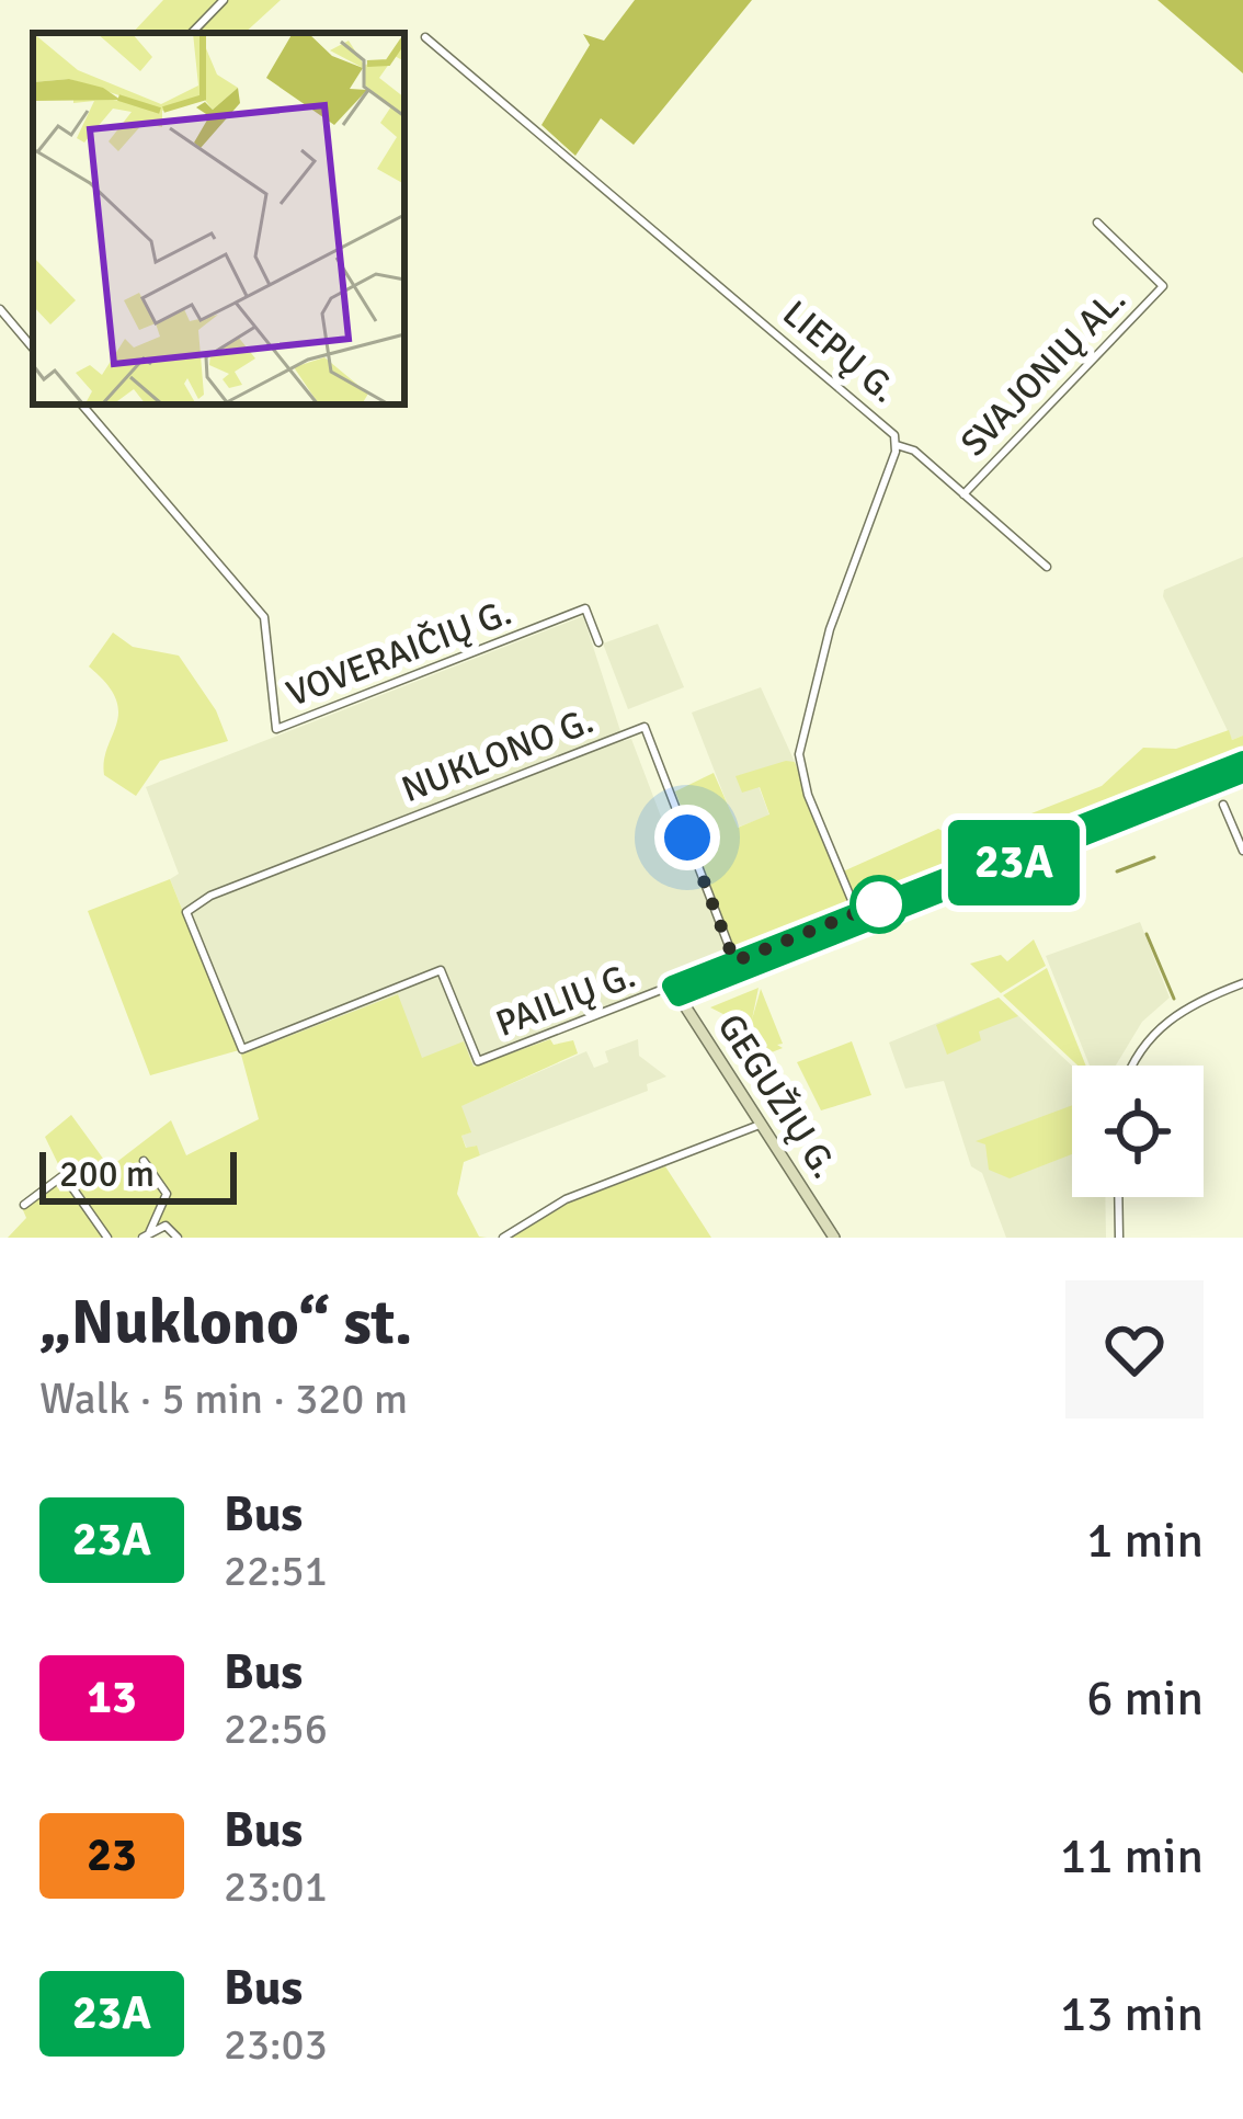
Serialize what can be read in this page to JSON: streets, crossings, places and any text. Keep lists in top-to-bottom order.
{
  "streets": {
    "main road": ["GEGUŽIŲ G."],
    "street": [
      "LIEPŲ G.",
      "SVAJONIŲ AL.",
      "VOVERAIČIŲ G.",
      "NUKLONO G.",
      "PAILIŲ G."
    ]
  },
  "crossings": [
    ["NUKLONO G.", "PAILIŲ G."],
    ["PAILIŲ G.", "GEGUŽIŲ G."]
  ],
  "lines": ["bus line 23A"],
  "scale_bar": "200 m",
  "page": {
    "on_map": "23A",
    "scale": "200 m",
    "heading": ["„Nuklono“ st.", "Walk · 5 min · 320 m"],
    "list": [
      {
        "mark": "23A",
        "name": "Bus",
        "note": "22:51",
        "value": "1 min"
      },
      {
        "mark": "13",
        "name": "Bus",
        "note": "22:56",
        "value": "6 min"
      },
      {
        "mark": "23",
        "name": "Bus",
        "note": "23:01",
        "value": "11 min"
      },
      {
        "mark": "23A",
        "name": "Bus",
        "note": "23:03",
        "value": "13 min"
      }
    ]
  }
}
